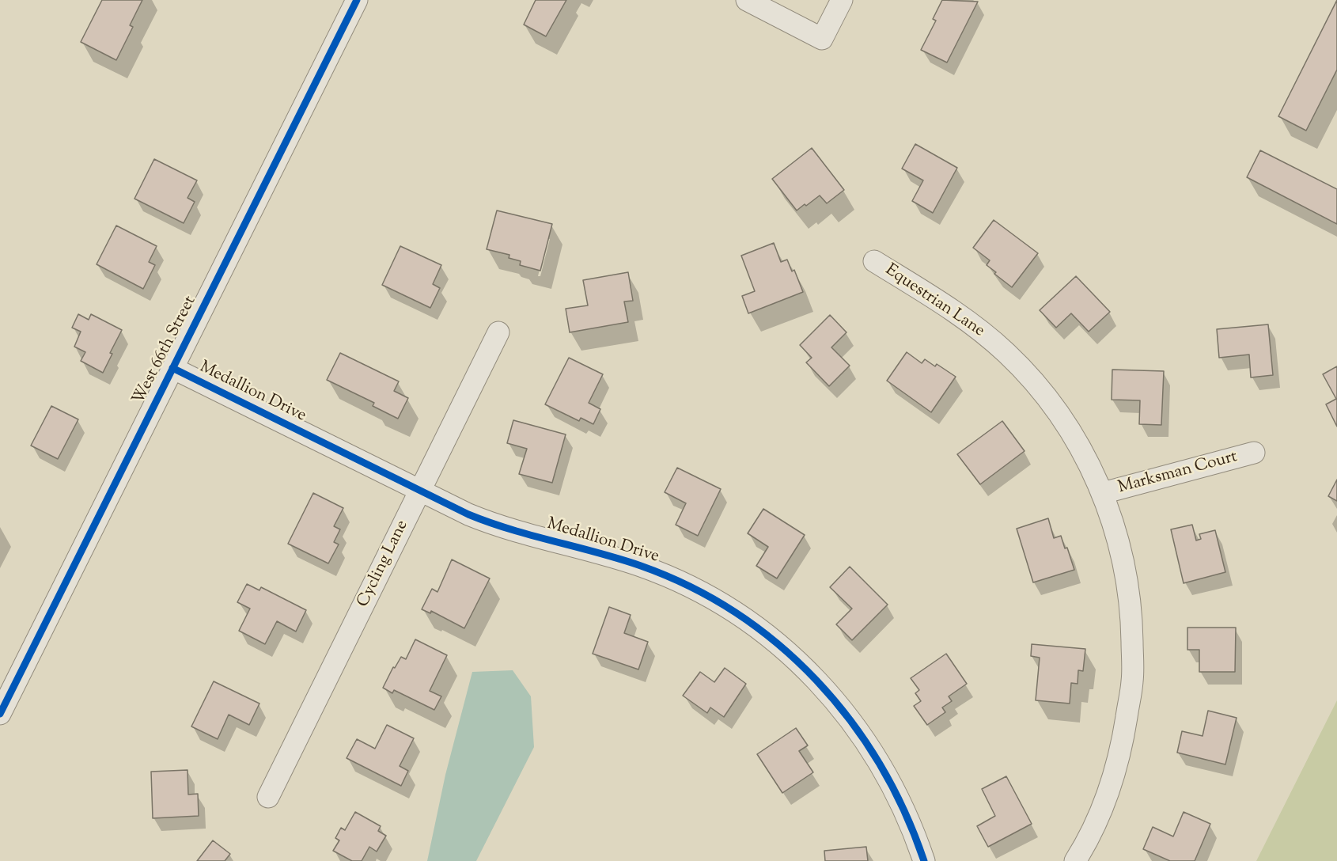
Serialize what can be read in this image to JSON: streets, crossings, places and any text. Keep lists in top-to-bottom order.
{
  "streets": {
    "street": [
      "Equestrian Lane",
      "West 66th Street",
      "Medallion Drive",
      "Marksman Court",
      "Cycling Lane"
    ]
  },
  "crossings": [
    ["Equestrian Lane", "Marksman Court"],
    ["West 66th Street", "Medallion Drive"],
    ["Medallion Drive", "Cycling Lane"]
  ]
}
